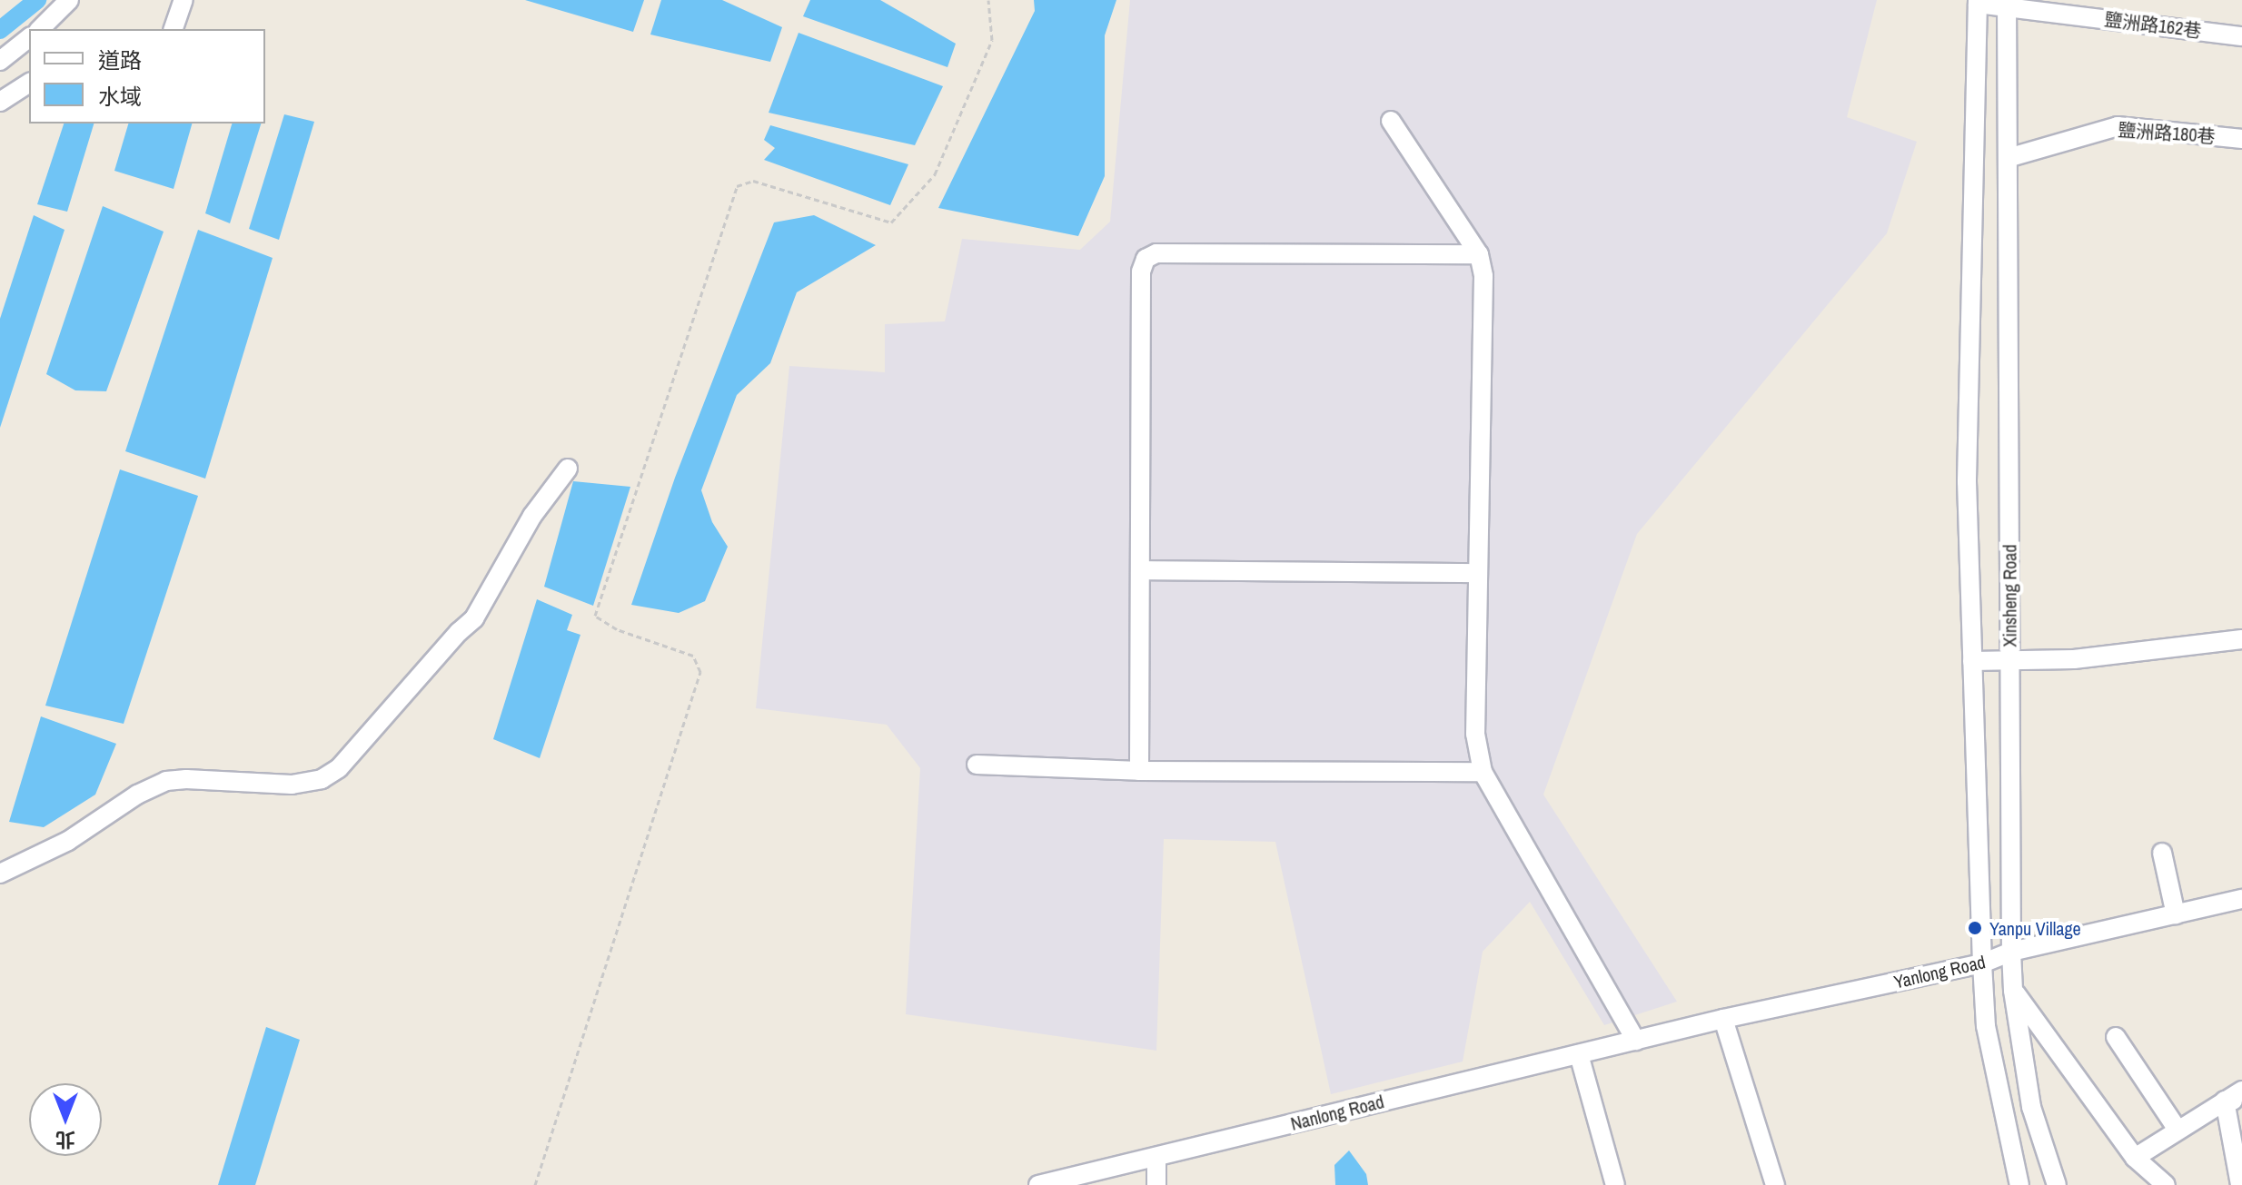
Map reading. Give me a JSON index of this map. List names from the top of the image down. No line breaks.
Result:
{"streets":{"street":["鹽洲路162巷","鹽洲路180巷","Xinsheng Road","Yanlong Road","Nanlong Road"]},"crossings":[["鹽洲路162巷","Xinsheng Road"],["鹽洲路180巷","Xinsheng Road"],["Xinsheng Road","Yanlong Road"],["Yanlong Road","Nanlong Road"]],"places":["Yanpu Village"],"legend":["道路","水域"],"north":"bottom"}
